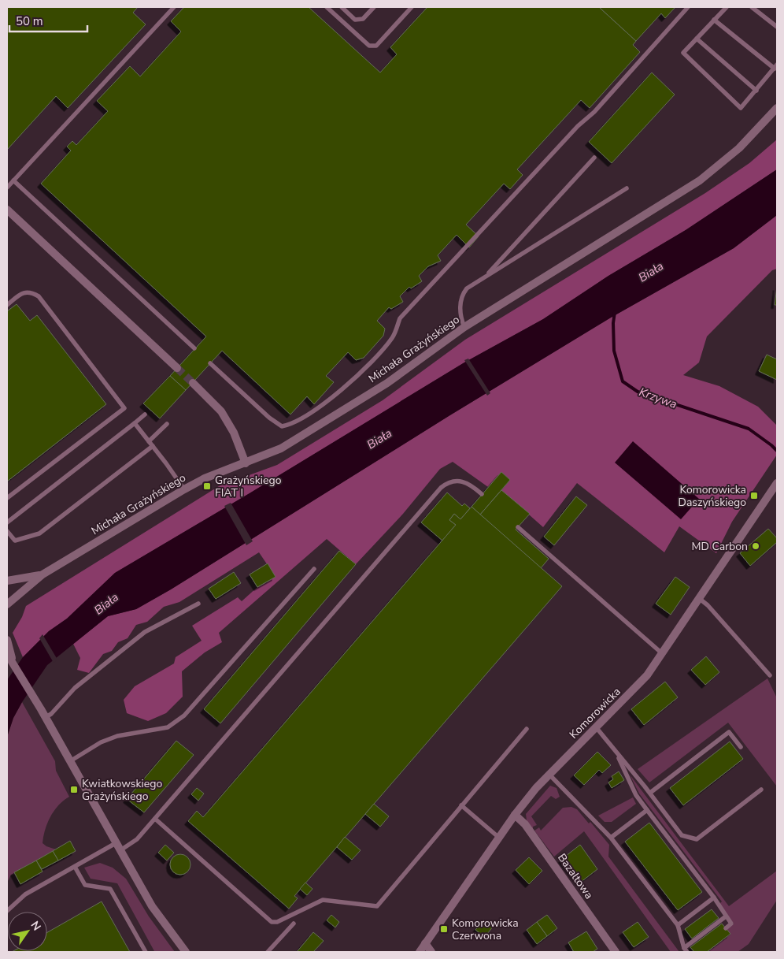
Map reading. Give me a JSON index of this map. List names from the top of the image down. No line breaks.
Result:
{"streets":{"street":["Michała Grażyńskiego","Komorowicka","Bazaltowa"]},"crossings":[["Komorowicka","Bazaltowa"]],"water":["Biała","Krzywa"],"places":{"transit":["Grażyńskiego FIAT I","Komorowicka Daszyńskiego","Kwiatkowskiego Grażyńskiego","Komorowicka Czerwona"],"other":["MD Carbon"]},"scale_bar":"50 m","north":"top right"}
